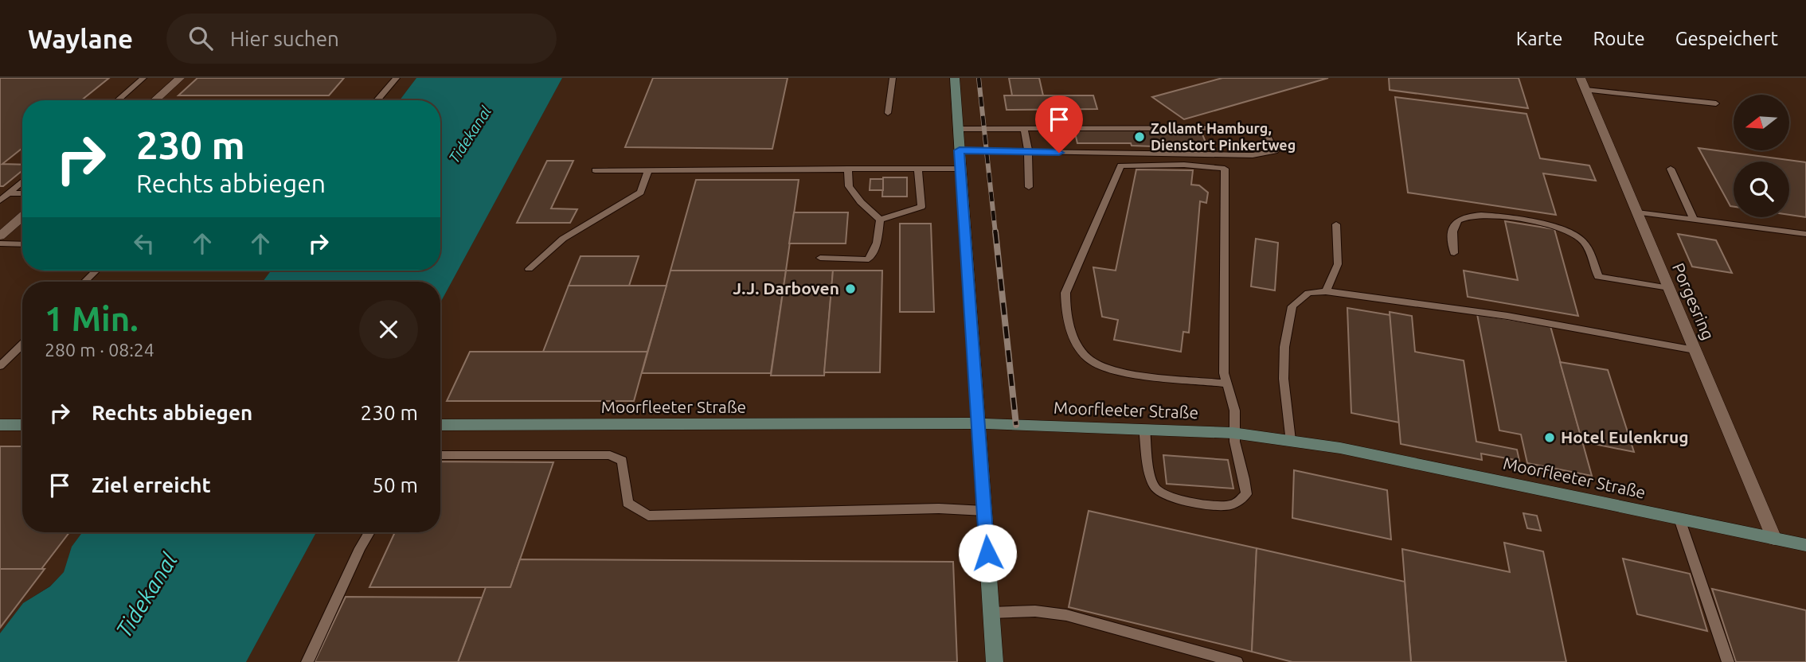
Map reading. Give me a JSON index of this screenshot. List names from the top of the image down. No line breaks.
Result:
{"streets":{"street":["Porgesring","Moorfleeter Straße"]},"crossings":[["Porgesring","Moorfleeter Straße"]],"water":["Tidekanal"],"places":["Zollamt Hamburg, Dienstort Pinkertweg","J.J. Darboven","Hotel Eulenkrug"],"north":"left","page":{"header":"Waylane","search":"Hier suchen","nav":["Karte","Route","Gespeichert"],"turn":["230 m","Rechts abbiegen"],"heading":["1 Min.","280 m · 08:24"],"list":[{"name":"Rechts abbiegen","value":"230 m"},{"name":"Ziel erreicht","value":"50 m"}]}}
